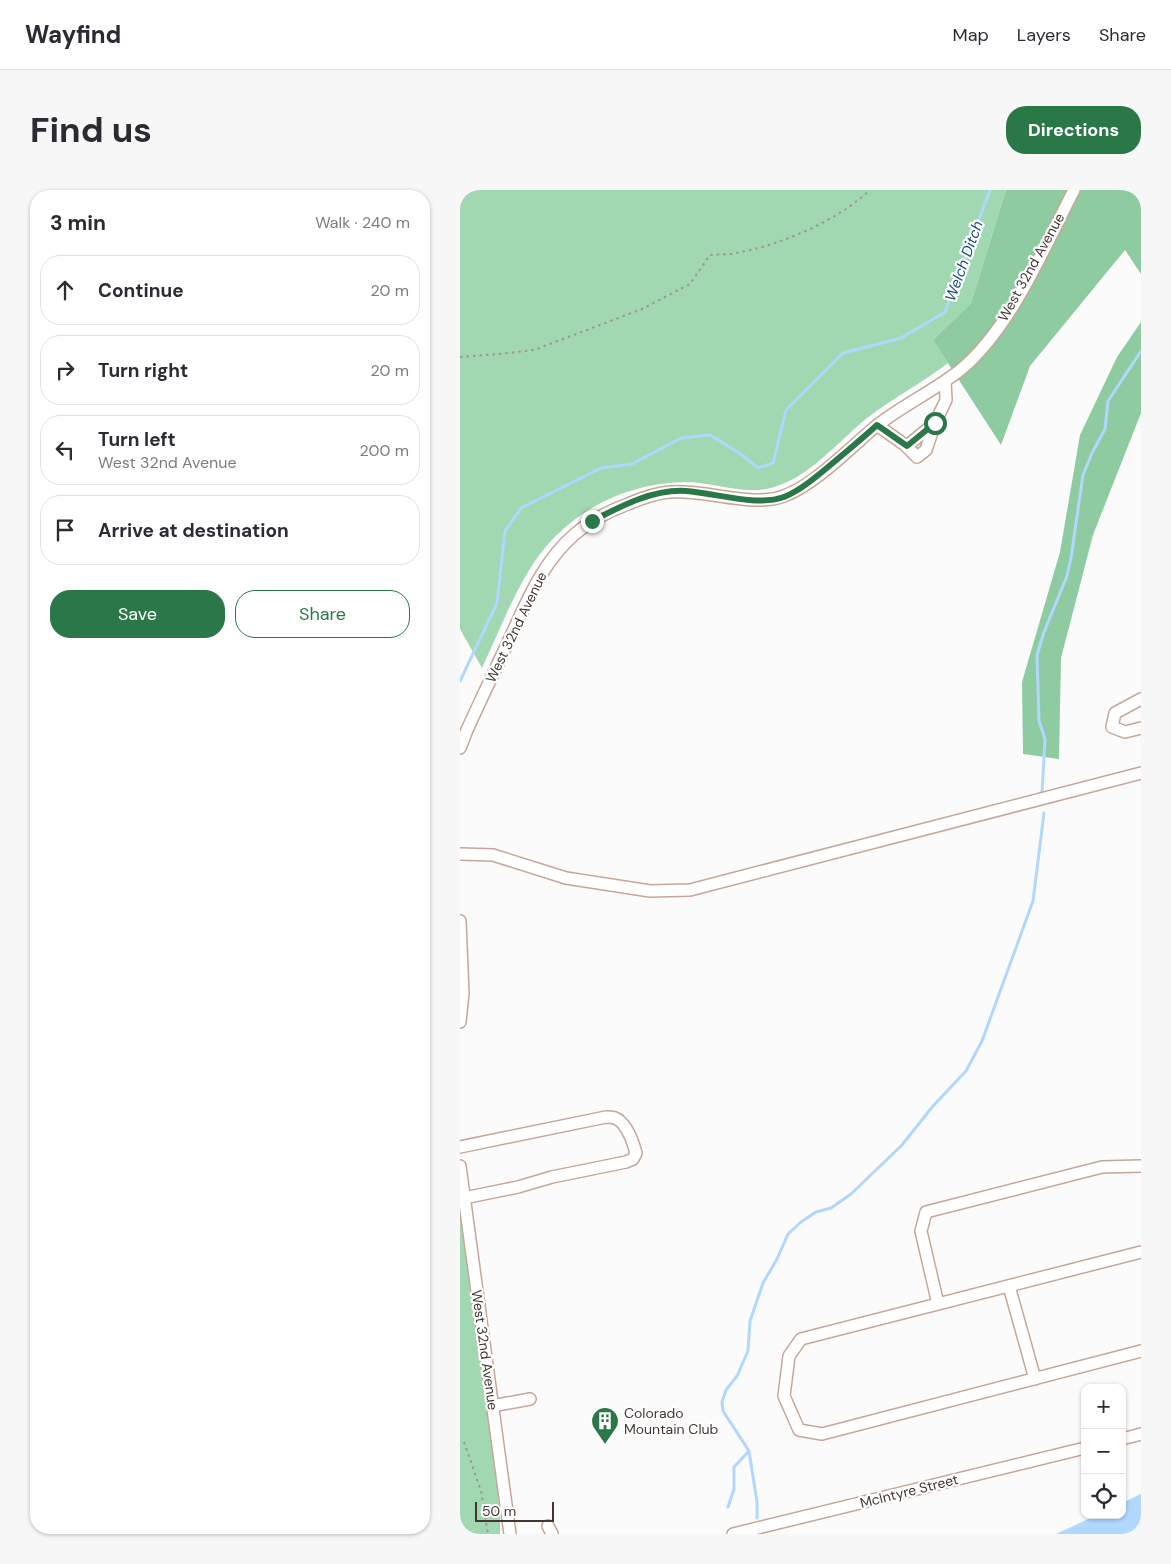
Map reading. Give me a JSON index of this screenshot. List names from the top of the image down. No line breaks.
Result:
{"streets":{"street":["West 32nd Avenue","McIntyre Street"]},"water":["Welch Ditch"],"places":{"building":["Colorado Mountain Club"]},"scale_bar":"50 m","page":{"header":"Wayfind","nav":["Map","Layers","Share"],"buttons":["Directions",["Save","Share"]],"title":"Find us","heading":["3 min","Walk · 240 m"],"list":[["Continue","20 m"],["Turn right","20 m"],["Turn left","West 32nd Avenue","200 m"],"Arrive at destination"],"map_buttons":["+","−"],"scale":"50 m"}}
